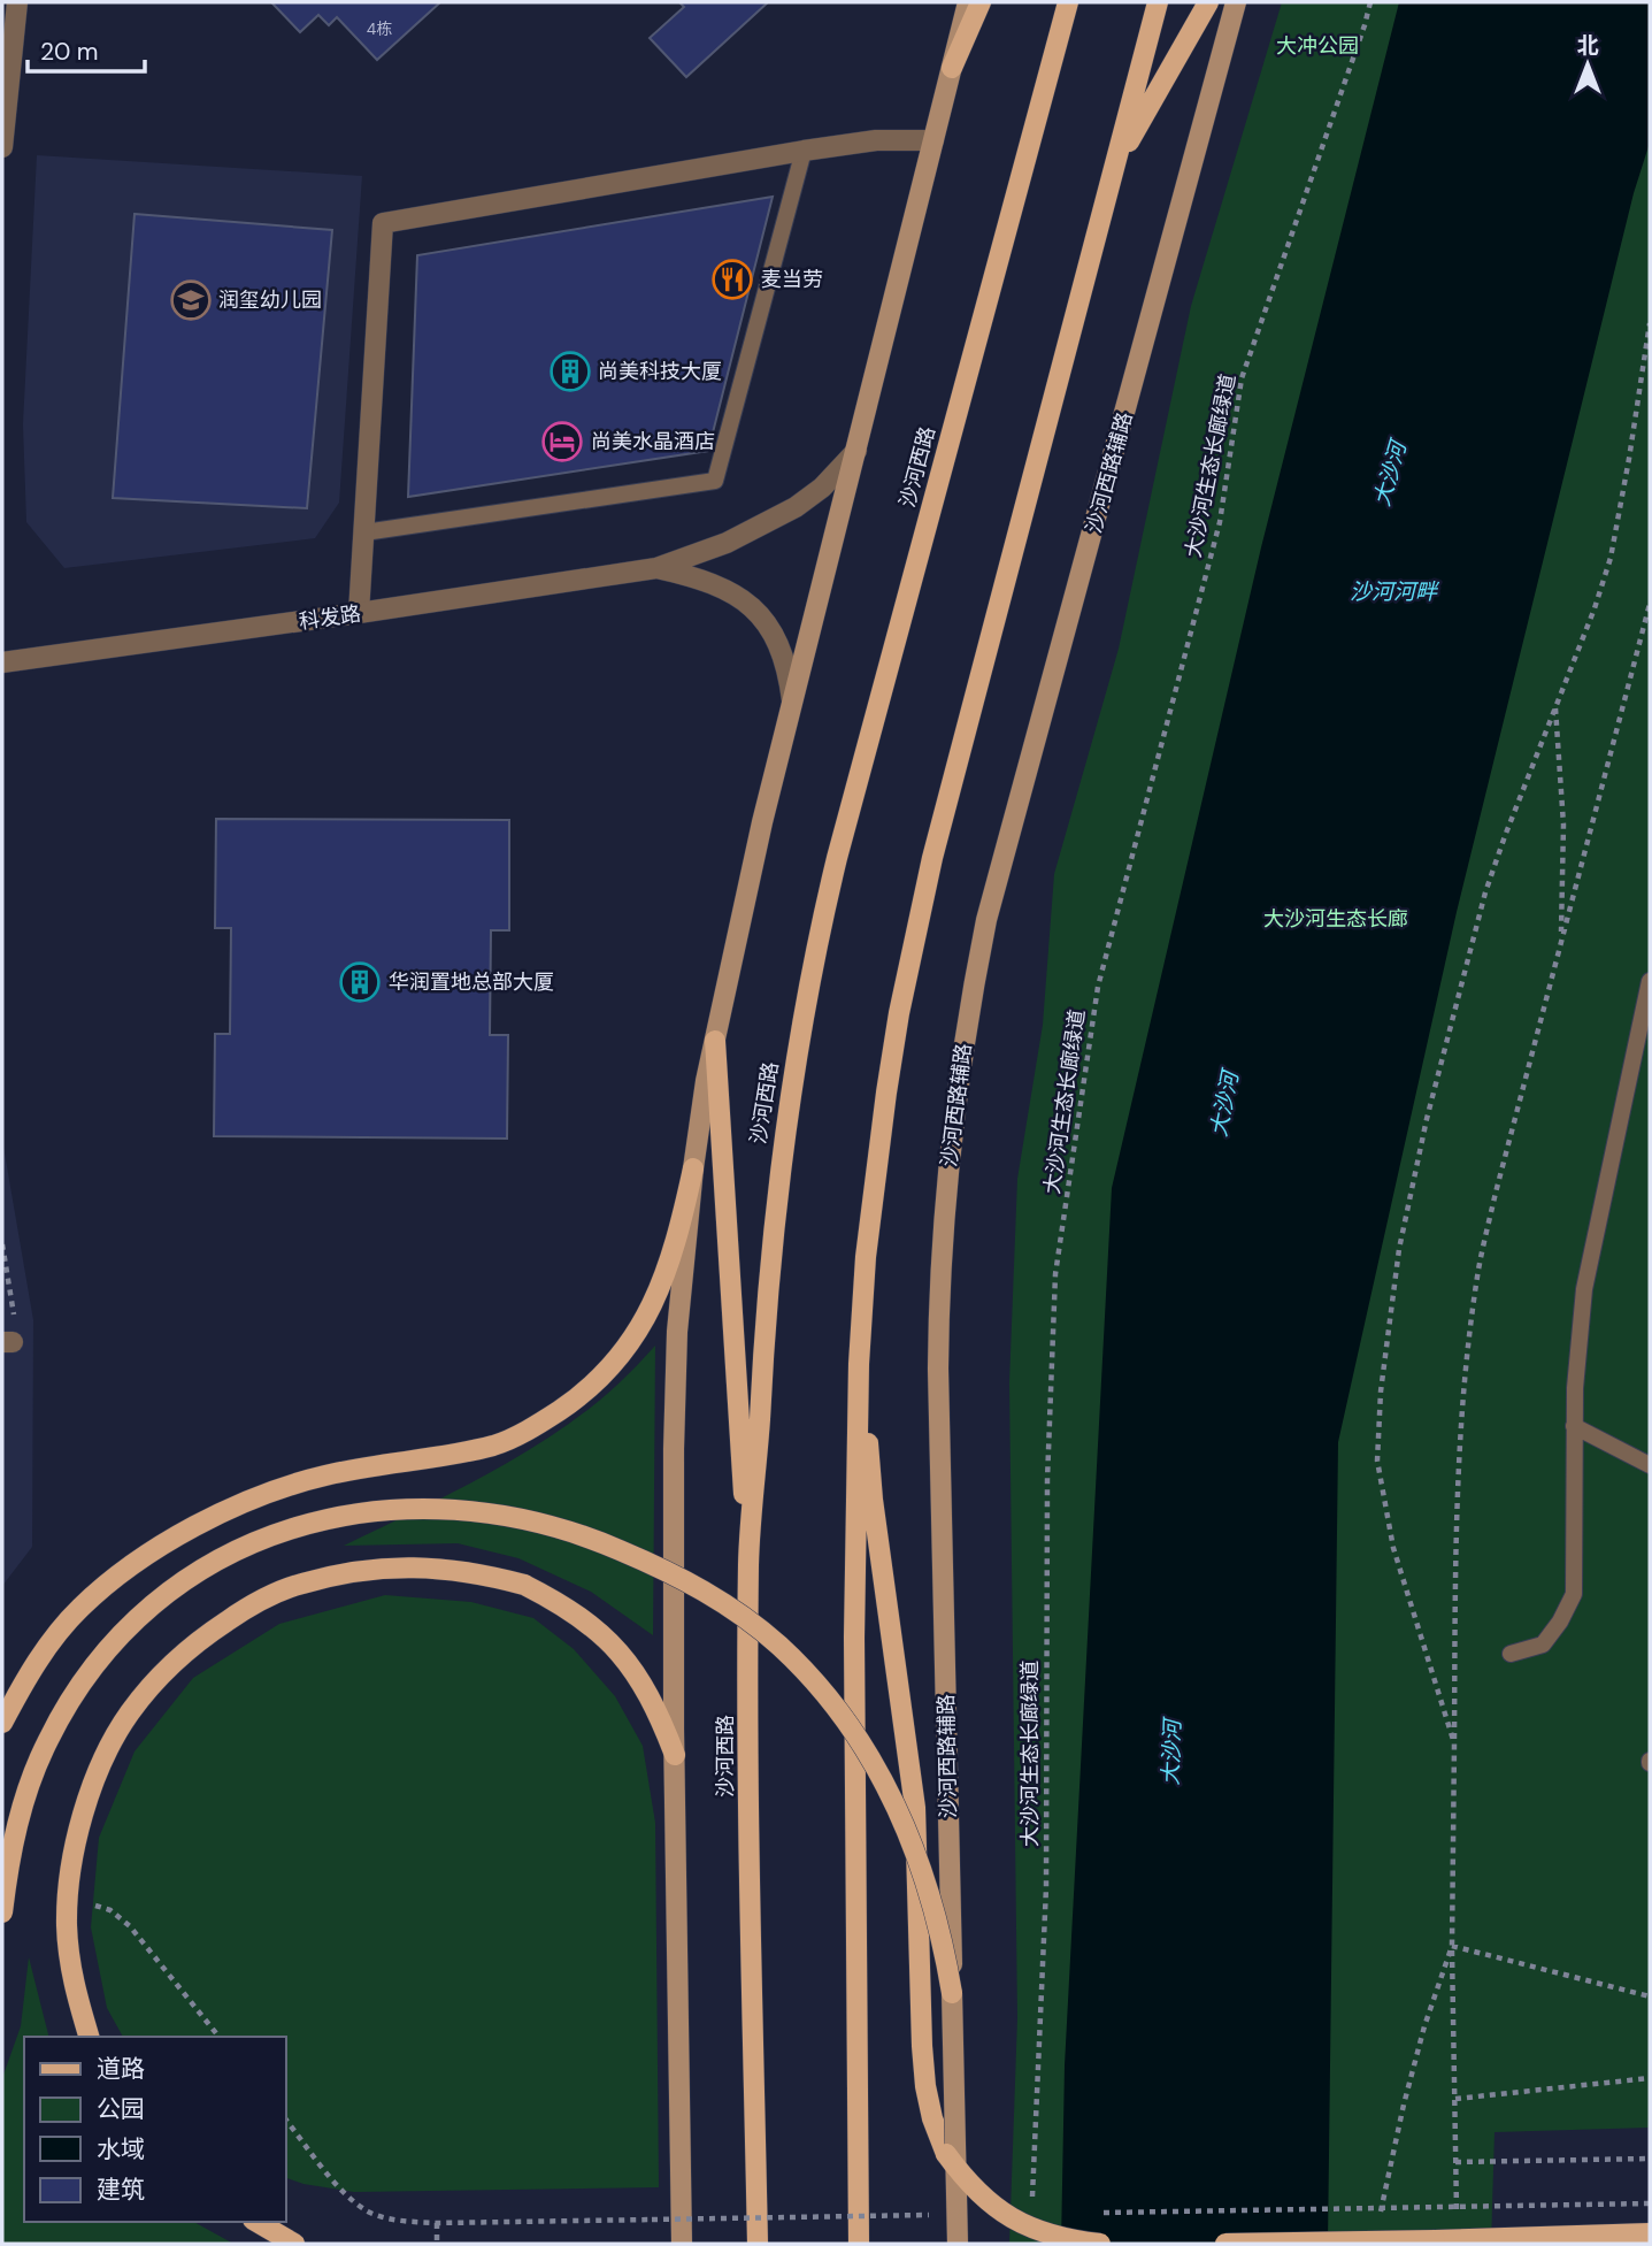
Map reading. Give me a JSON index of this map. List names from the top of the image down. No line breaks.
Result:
{"streets":{"main road":["沙河西路","沙河西路辅路"],"street":["科发路"],"path":["大沙河生态长廊绿道"]},"water":["大沙河","沙河河畔"],"parks":["大冲公园","大沙河生态长廊"],"places":{"restaurant":["麦当劳"],"school or university":["润玺幼儿园"],"building":["尚美科技大厦","华润置地总部大厦"],"hotel":["尚美水晶酒店"]},"house_numbers":["4栋"],"legend":["道路","公园","水域","建筑"],"scale_bar":"20 m","north":"top"}
